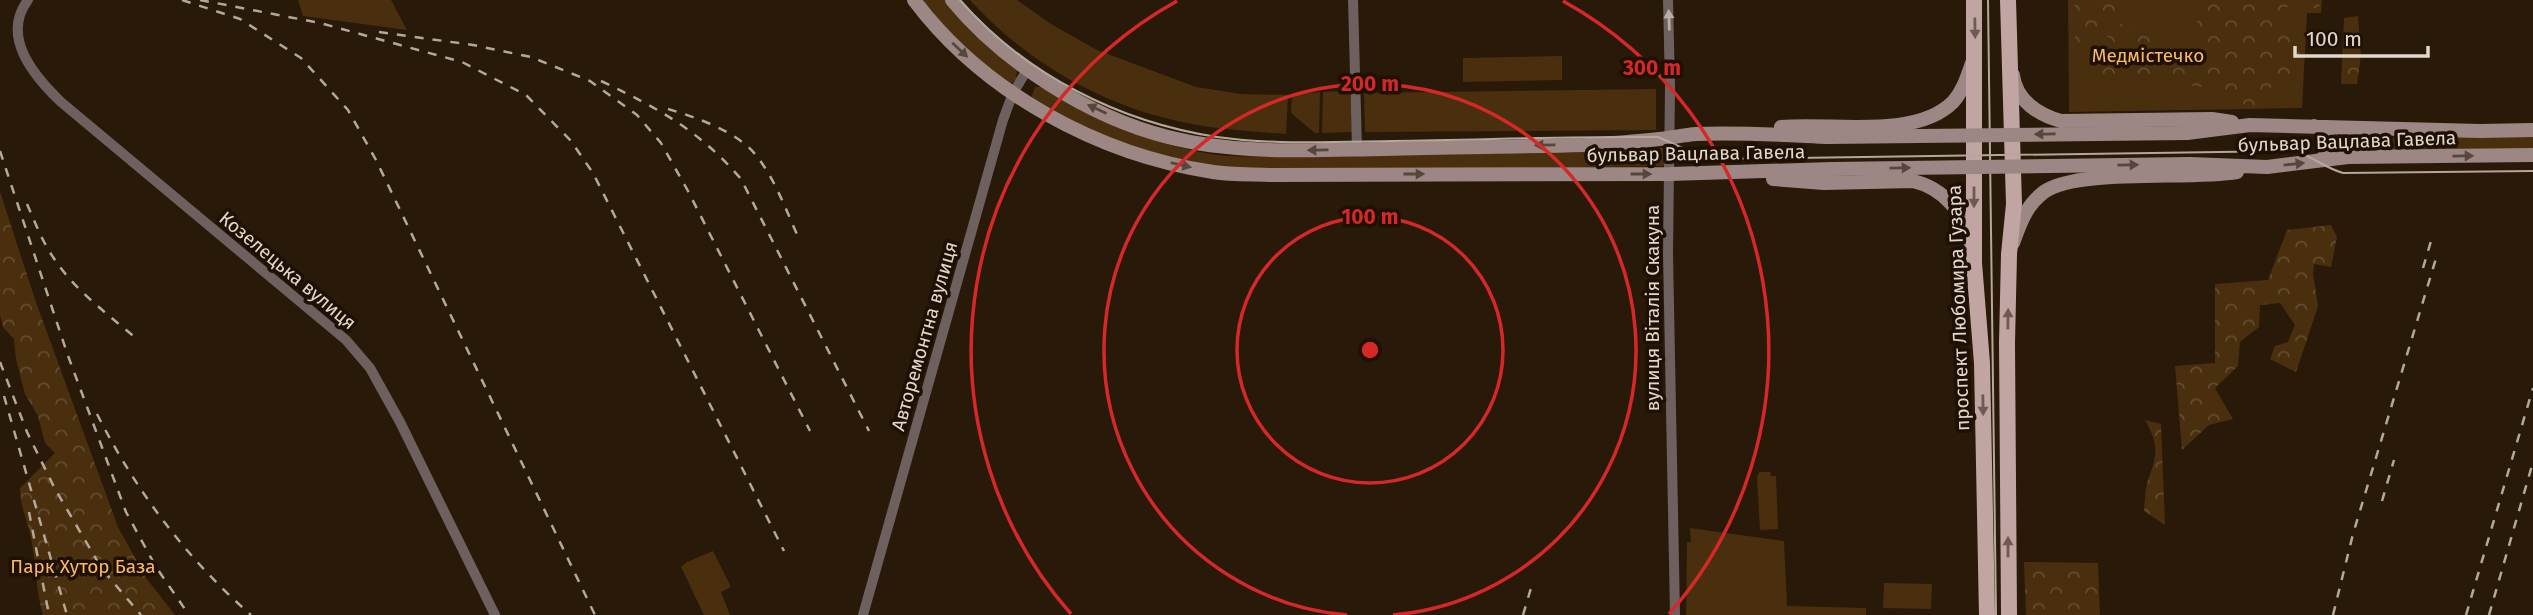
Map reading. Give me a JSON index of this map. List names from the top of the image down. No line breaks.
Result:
{"streets":{"main road":["бульвар Вацлава Гавела","проспект Любомира Гузара"],"street":["Козелецька вулиця","вулиця Віталія Скакуна","Авторемонтна вулиця"]},"crossings":[["бульвар Вацлава Гавела","вулиця Віталія Скакуна"],["бульвар Вацлава Гавела","Авторемонтна вулиця"]],"parks":["Медмістечко","Парк Хутор База"],"scale_bar":"100 m","rings":["300 m","200 m","100 m"]}
